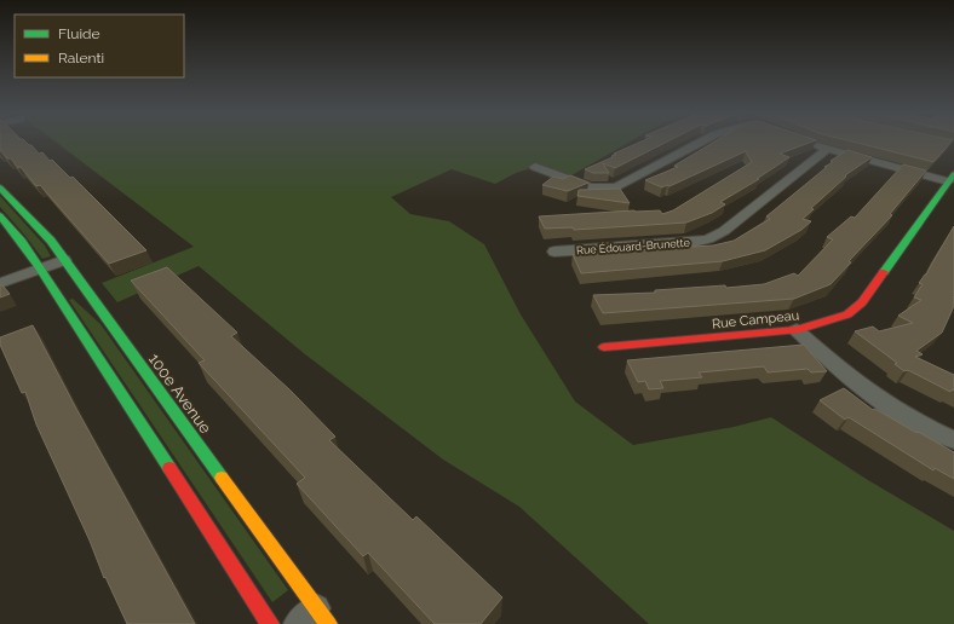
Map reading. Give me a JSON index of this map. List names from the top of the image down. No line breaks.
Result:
{"streets":{"street":["Rue Édouard-Brunette","Rue Campeau","100e Avenue"]},"legend":["Fluide","Ralenti"]}
